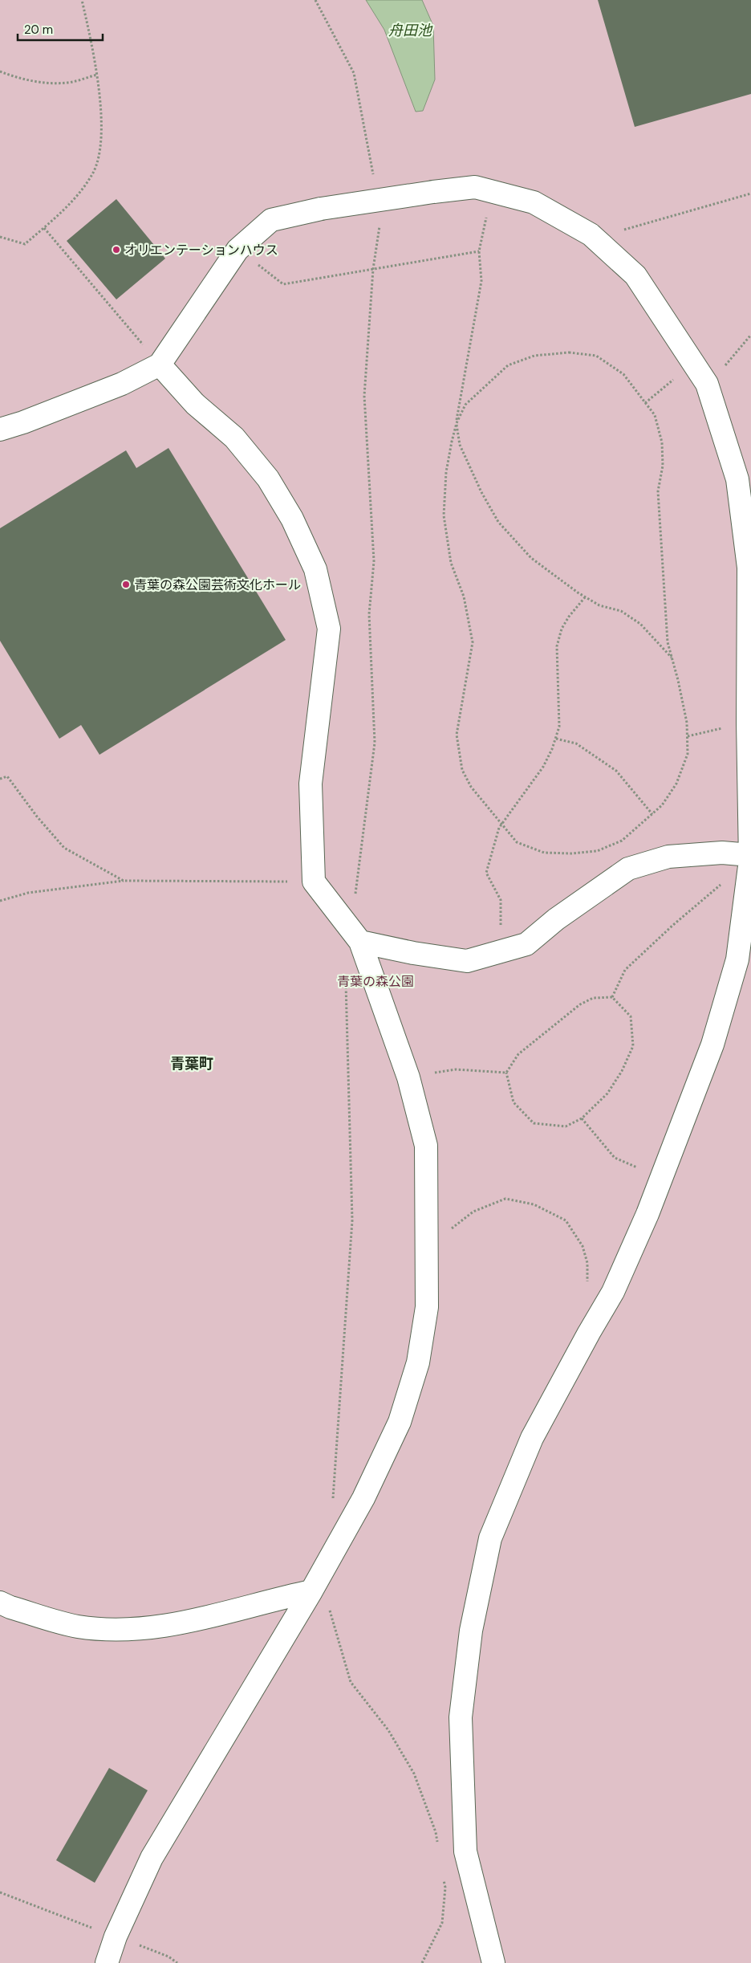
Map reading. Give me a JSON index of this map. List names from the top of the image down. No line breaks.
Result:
{"districts":["青葉町"],"water":["舟田池"],"parks":["青葉の森公園"],"places":["オリエンテーションハウス","青葉の森公園芸術文化ホール"],"scale_bar":"20 m"}
